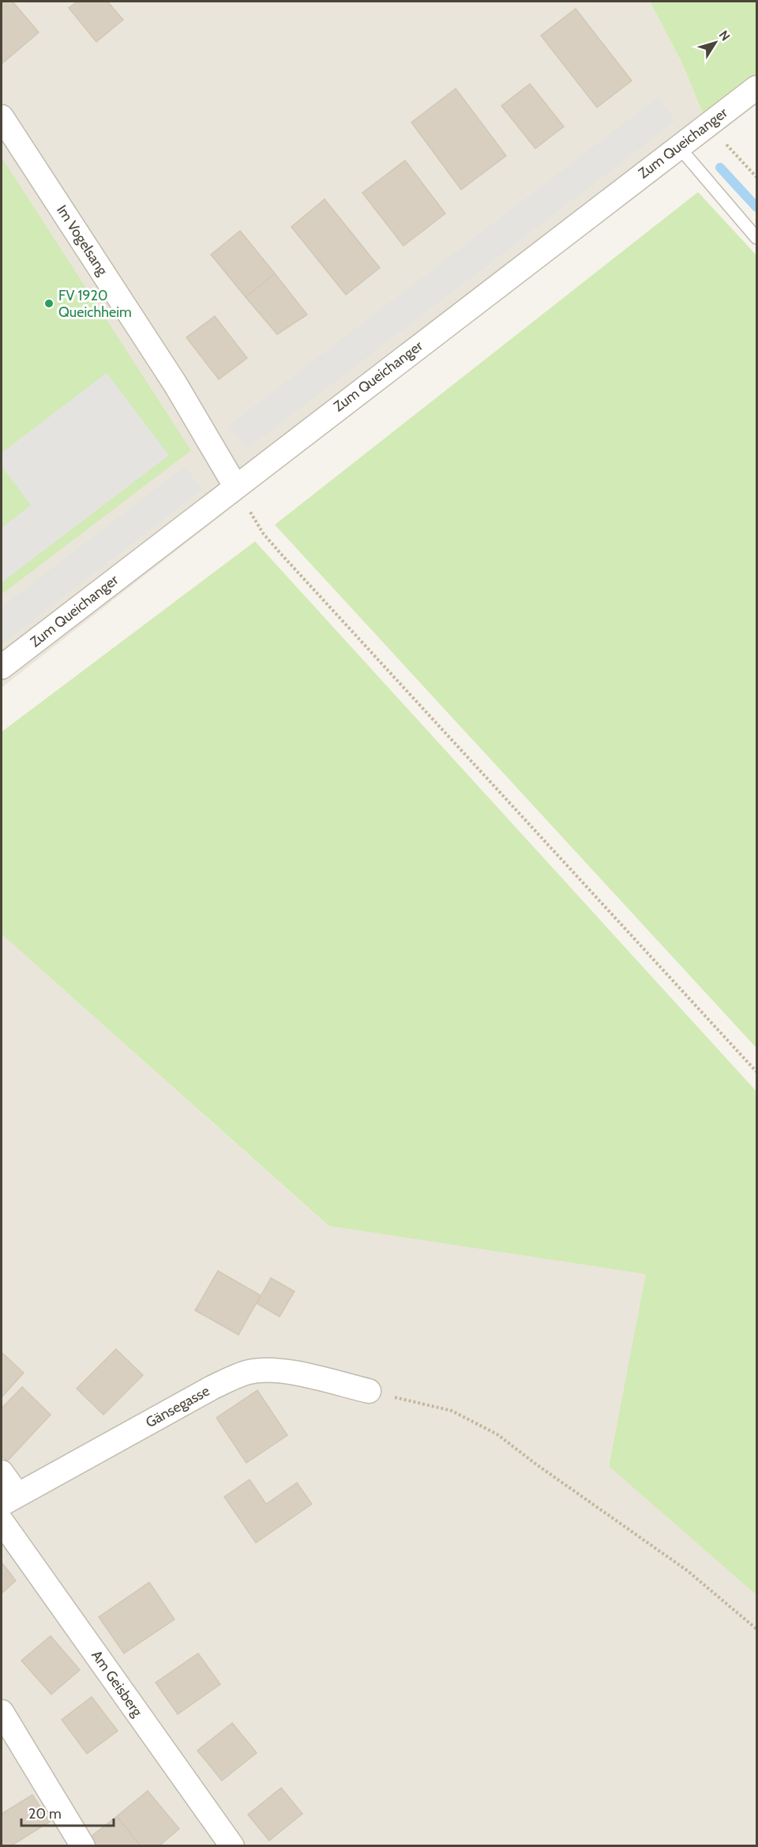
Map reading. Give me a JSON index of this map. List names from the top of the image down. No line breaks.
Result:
{"streets":{"street":["Zum Queichanger","Im Vogelsang","Gänsegasse","Am Geisberg"]},"crossings":[["Zum Queichanger","Im Vogelsang"]],"places":["FV 1920 Queichheim"],"scale_bar":"20 m","north":"top right"}
